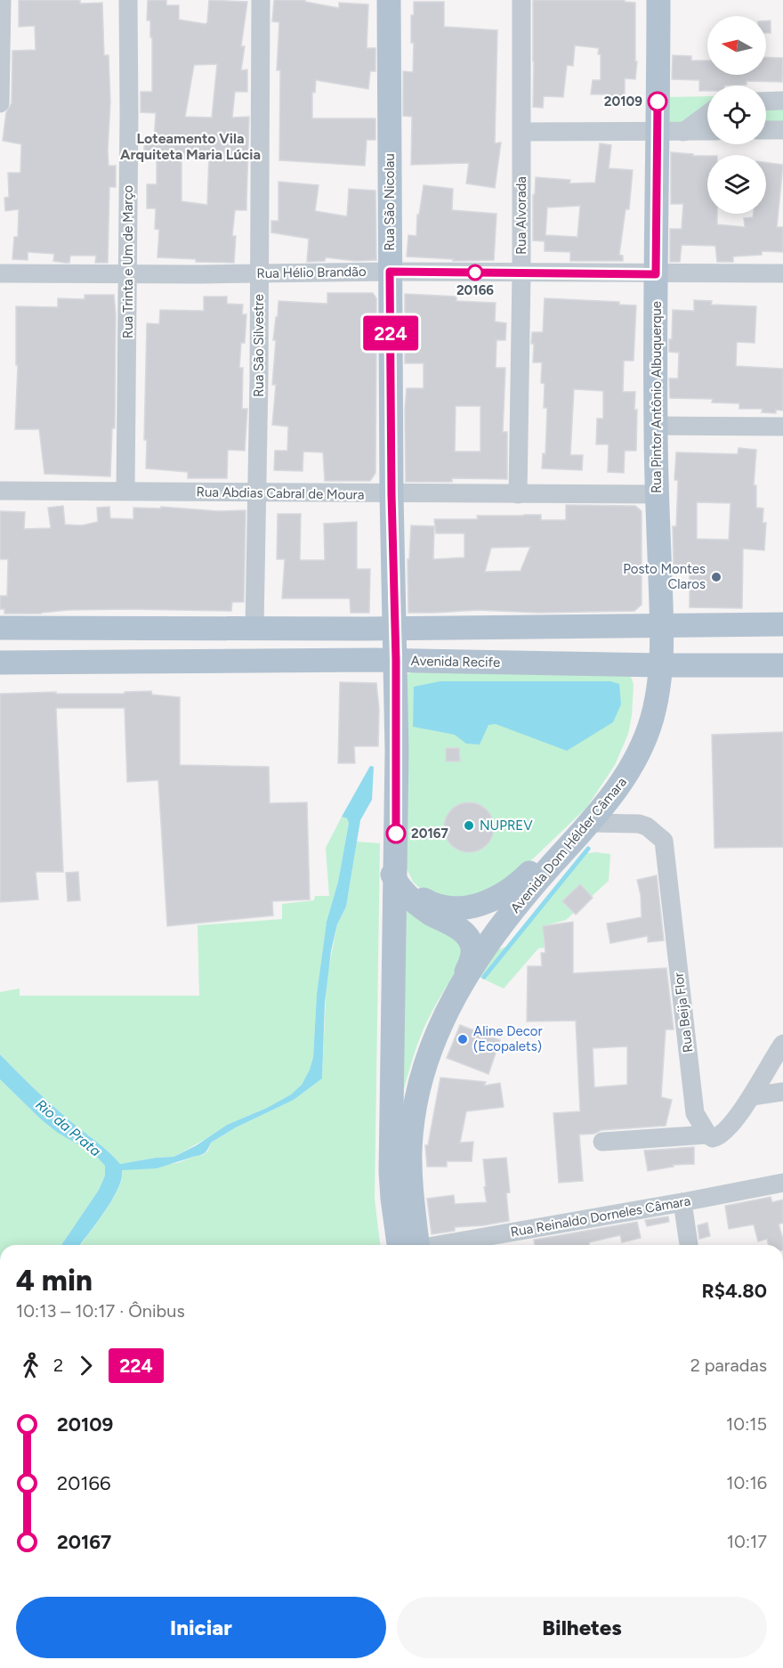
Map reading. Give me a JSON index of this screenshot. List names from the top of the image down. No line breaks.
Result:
{"streets":{"main road":["Rua São Nicolau","Rua Pintor Antônio Albuquerque","Avenida Recife","Avenida Dom Hélder Câmara"],"street":["Rua Alvorada","Rua Trinta e Um de Março","Rua Hélio Brandão","Rua São Silvestre","Rua Abdias Cabral de Moura","Rua Beija Flor","Rua Reinaldo Dorneles Câmara"]},"crossings":[["Rua São Nicolau","Rua Hélio Brandão"],["Rua São Nicolau","Rua Abdias Cabral de Moura"],["Rua Alvorada","Rua Hélio Brandão"],["Rua Alvorada","Rua Abdias Cabral de Moura"],["Rua Trinta e Um de Março","Rua Hélio Brandão"],["Rua Trinta e Um de Março","Rua Abdias Cabral de Moura"],["Rua Hélio Brandão","Rua São Silvestre"],["Rua Hélio Brandão","Rua Pintor Antônio Albuquerque"],["Rua São Silvestre","Rua Abdias Cabral de Moura"],["Rua Pintor Antônio Albuquerque","Rua Abdias Cabral de Moura"],["Rua Pintor Antônio Albuquerque","Avenida Recife"],["Rua Pintor Antônio Albuquerque","Avenida Dom Hélder Câmara"],["Avenida Recife","Avenida Dom Hélder Câmara"],["Avenida Dom Hélder Câmara","Rua Beija Flor"]],"districts":["Loteamento Vila Arquiteta Maria Lúcia"],"water":["Rio da Prata"],"places":["20109","20166","Posto Montes Claros","NUPREV","20167","Aline Decor (Ecopalets)"],"lines":["bus line 224"],"north":"left","page":{"on_map":"224","heading":["4 min","10:13 – 10:17 · Ônibus","R$4.80"],"legs":["2","224","2 paradas"],"list":[{"name":"20109","value":"10:15"},{"name":"20166","value":"10:16"},{"name":"20167","value":"10:17"}],"buttons":["Iniciar","Bilhetes"]}}
